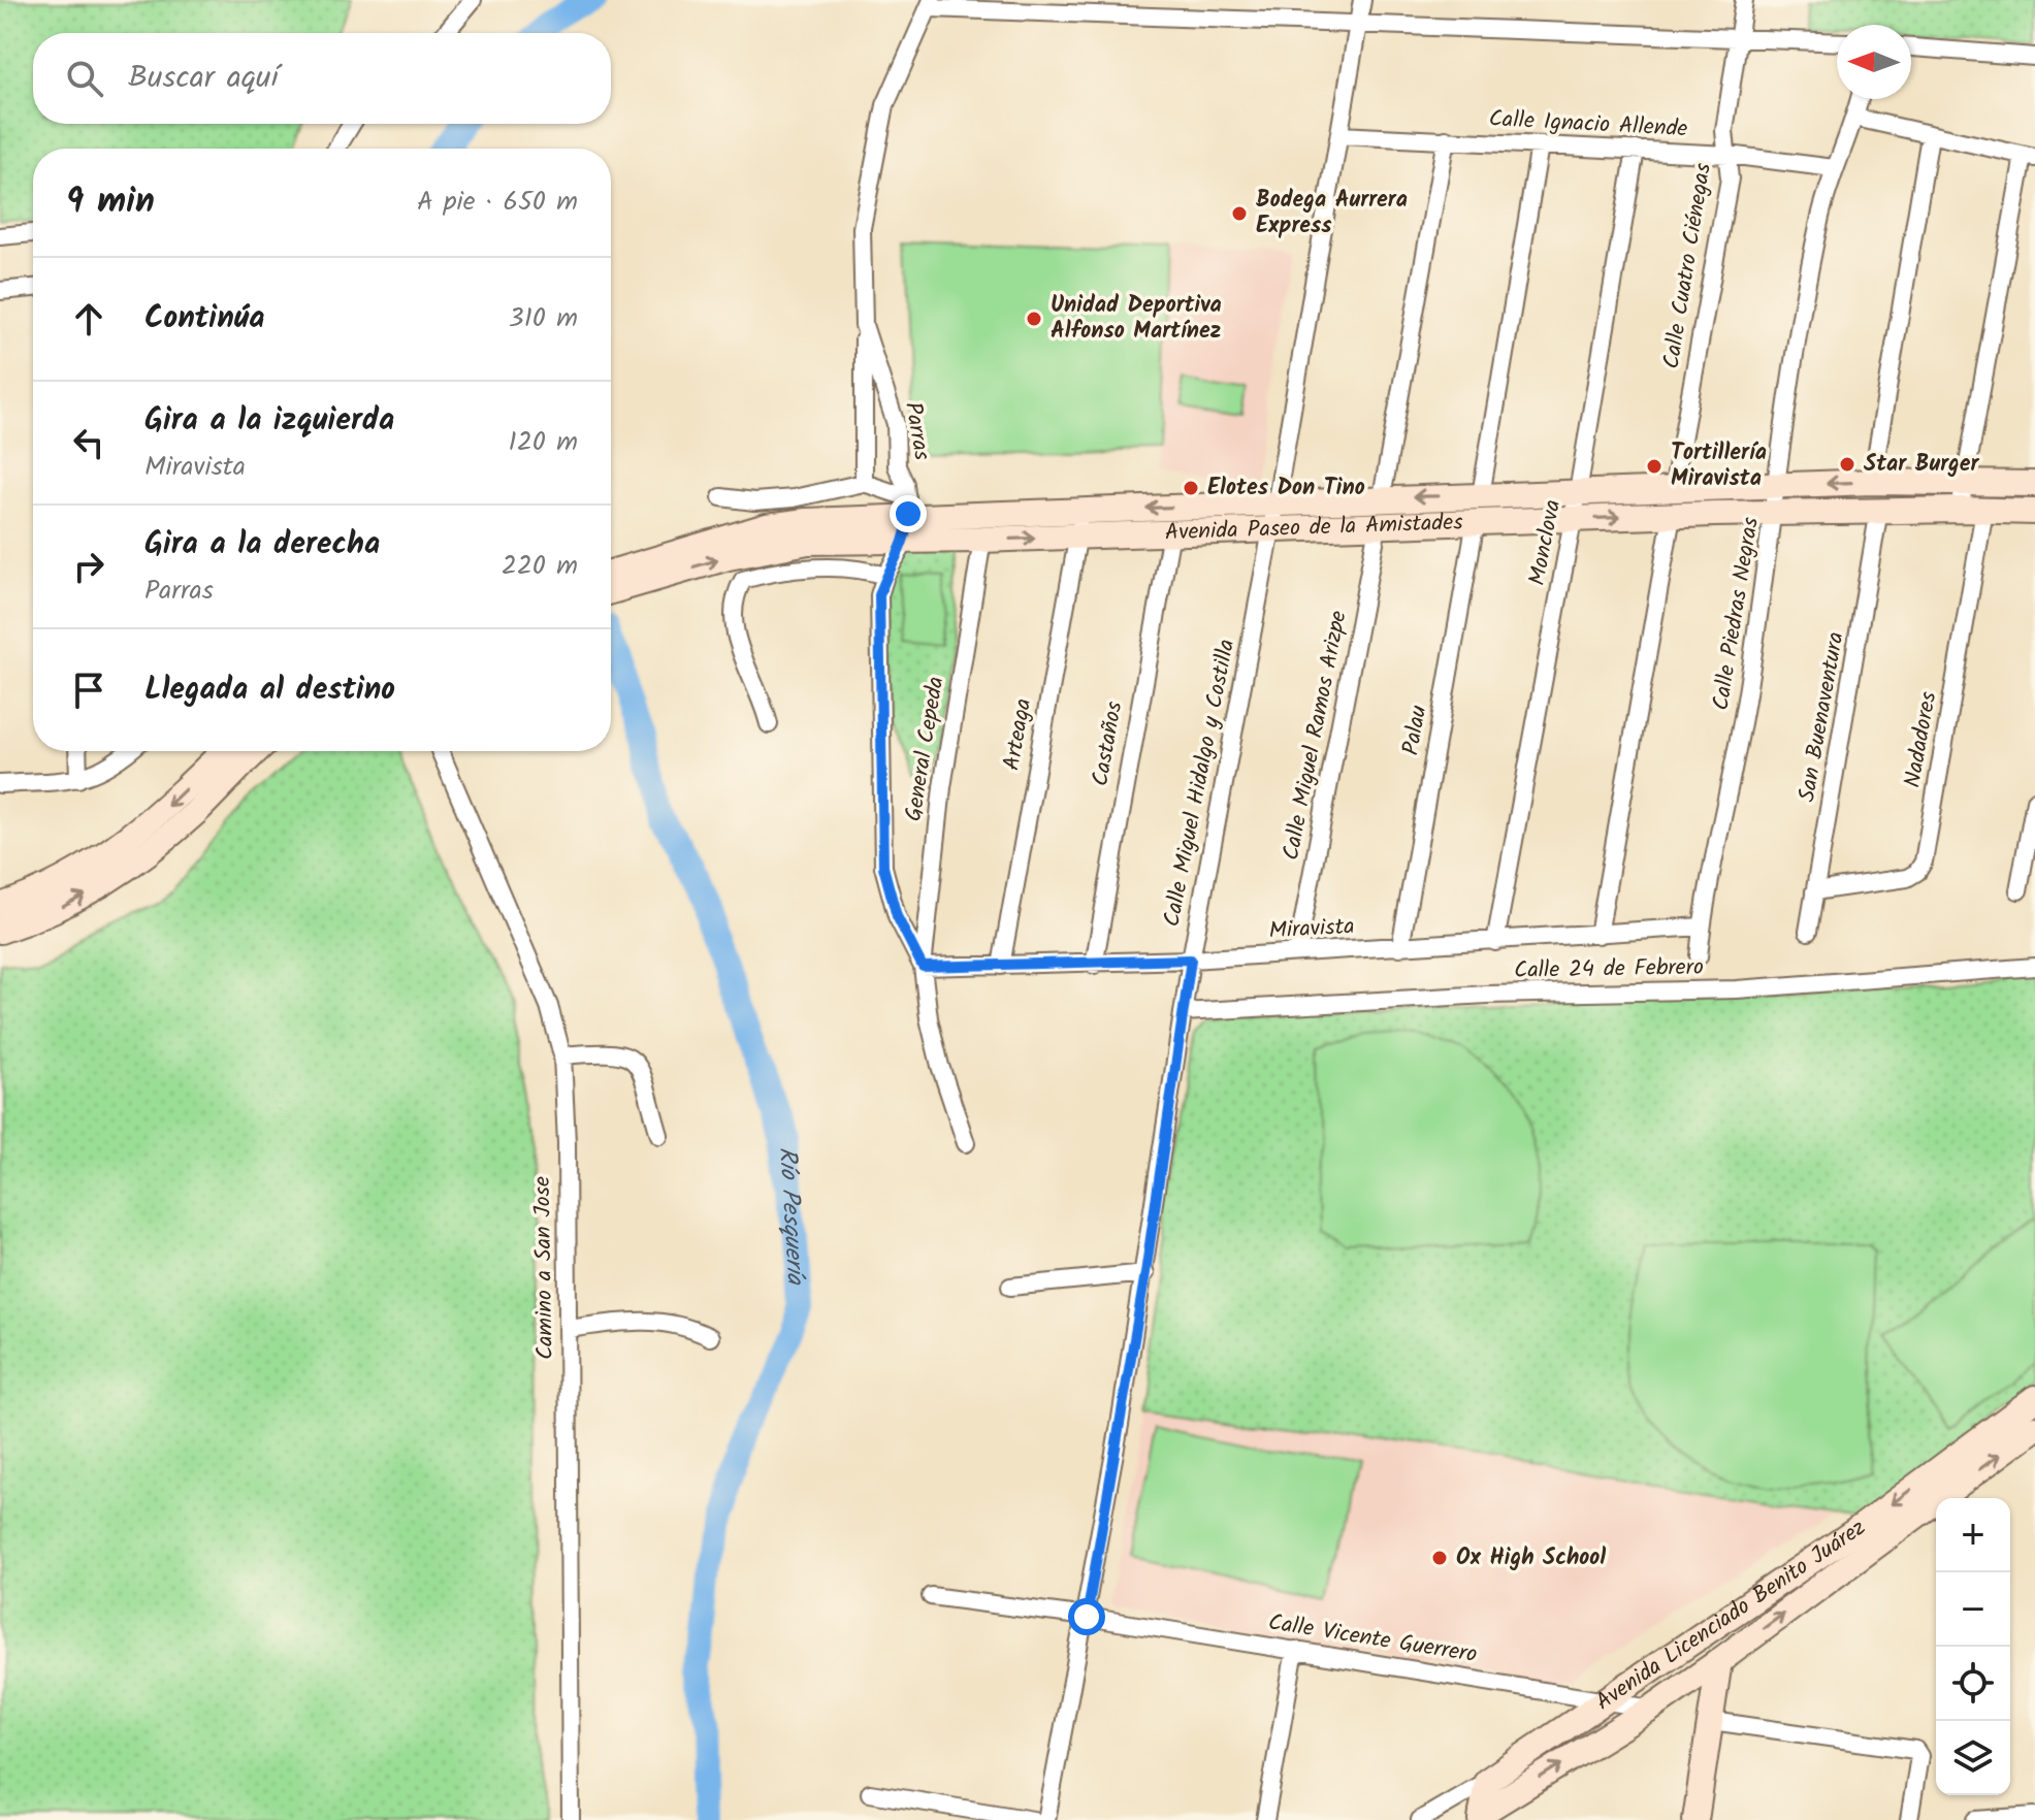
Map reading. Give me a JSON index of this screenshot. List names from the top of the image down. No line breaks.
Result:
{"streets":{"street":["Calle Ignacio Allende","Calle Cuatro Ciénegas","Parras","Avenida Paseo de la Amistades","Monclova","Calle Piedras Negras","San Buenaventura","Palau","Arteaga","Calle Miguel Ramos Arizpe","Nadadores","Castaños","General Cepeda","Calle Miguel Hidalgo y Costilla","Miravista","Calle 24 de Febrero","Camino a San Jose","Avenida Licenciado Benito Juárez","Calle Vicente Guerrero"]},"crossings":[["Calle Ignacio Allende","Calle Cuatro Ciénegas"],["Calle Ignacio Allende","Monclova"],["Calle Ignacio Allende","Calle Piedras Negras"],["Calle Ignacio Allende","Calle Miguel Hidalgo y Costilla"],["Calle Cuatro Ciénegas","Avenida Paseo de la Amistades"],["Parras","Avenida Paseo de la Amistades"],["Avenida Paseo de la Amistades","Monclova"],["Avenida Paseo de la Amistades","Calle Piedras Negras"],["Avenida Paseo de la Amistades","San Buenaventura"],["Avenida Paseo de la Amistades","Palau"],["Avenida Paseo de la Amistades","Arteaga"],["Avenida Paseo de la Amistades","Calle Miguel Ramos Arizpe"],["Avenida Paseo de la Amistades","Nadadores"],["Avenida Paseo de la Amistades","Castaños"],["Avenida Paseo de la Amistades","General Cepeda"],["Avenida Paseo de la Amistades","Calle Miguel Hidalgo y Costilla"],["Monclova","Miravista"],["Calle Piedras Negras","Miravista"],["San Buenaventura","Nadadores"],["Palau","Miravista"],["Arteaga","Miravista"],["Calle Miguel Ramos Arizpe","Miravista"],["Castaños","Miravista"],["General Cepeda","Miravista"],["Calle Miguel Hidalgo y Costilla","Miravista"],["Calle Miguel Hidalgo y Costilla","Calle 24 de Febrero"],["Calle Miguel Hidalgo y Costilla","Calle Vicente Guerrero"],["Avenida Licenciado Benito Juárez","Calle Vicente Guerrero"]],"water":["Río Pesquería"],"places":["Bodega Aurrera Express","Unidad Deportiva Alfonso Martínez","Star Burger","Tortillería Miravista","Elotes Don Tino","Ox High School"],"north":"left","page":{"search":"Buscar aquí","heading":["9 min","A pie · 650 m"],"list":[["Continúa","310 m"],["Gira a la izquierda","Miravista","120 m"],["Gira a la derecha","Parras","220 m"],"Llegada al destino"],"map_buttons":["+","−"]}}
